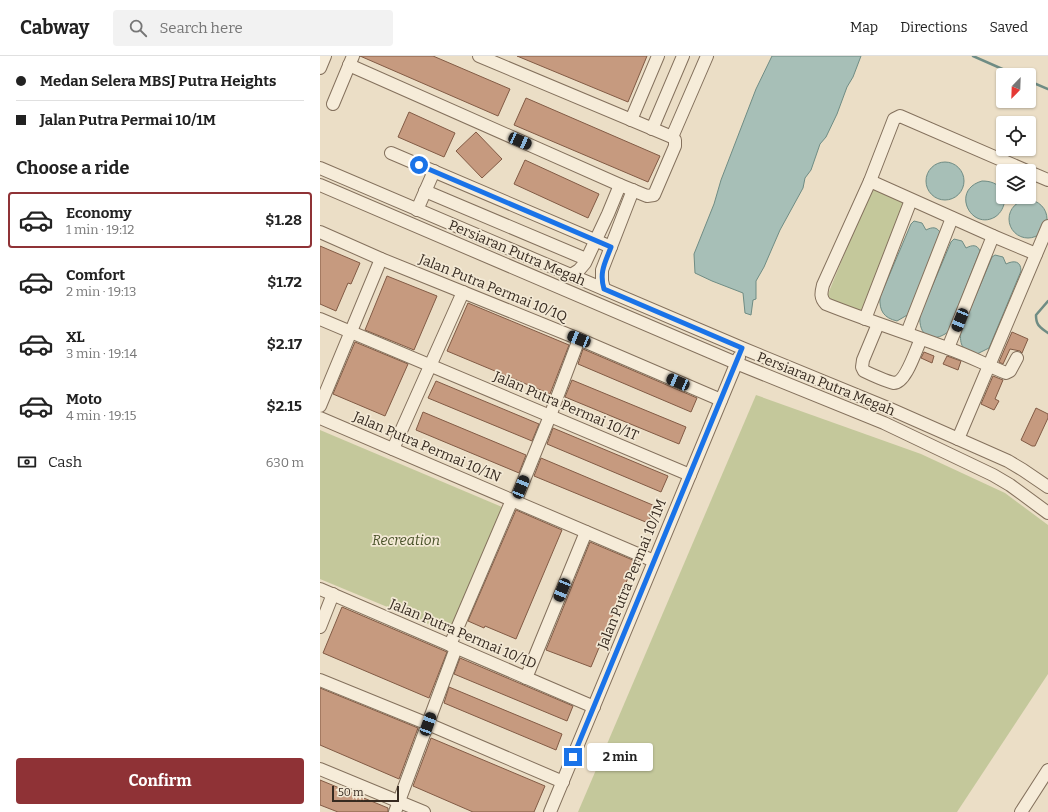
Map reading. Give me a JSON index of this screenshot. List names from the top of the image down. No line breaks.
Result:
{"streets":{"street":["Persiaran Putra Megah","Jalan Putra Permai 10/1Q","Jalan Putra Permai 10/1T","Jalan Putra Permai 10/1N","Jalan Putra Permai 10/1M","Jalan Putra Permai 10/1D"]},"crossings":[["Persiaran Putra Megah","Jalan Putra Permai 10/1M"],["Jalan Putra Permai 10/1Q","Jalan Putra Permai 10/1M"],["Jalan Putra Permai 10/1T","Jalan Putra Permai 10/1M"],["Jalan Putra Permai 10/1N","Jalan Putra Permai 10/1M"],["Jalan Putra Permai 10/1M","Jalan Putra Permai 10/1D"]],"parks":["Recreation"],"scale_bar":"50 m","north":"bottom left","page":{"header":"Cabway","search":"Search here","nav":["Map","Directions","Saved"],"banner":["Medan Selera MBSJ Putra Heights","Jalan Putra Permai 10/1M"],"heading":"Choose a ride","list":[{"name":"Economy","note":"1 min · 19:12","value":"$1.28"},{"name":"Comfort","note":"2 min · 19:13","value":"$1.72"},{"name":"XL","note":"3 min · 19:14","value":"$2.17"},{"name":"Moto","note":"4 min · 19:15","value":"$2.15"}],"pay":["Cash","630 m"],"bubble":"2 min","buttons":"Confirm","scale":"50 m"}}
